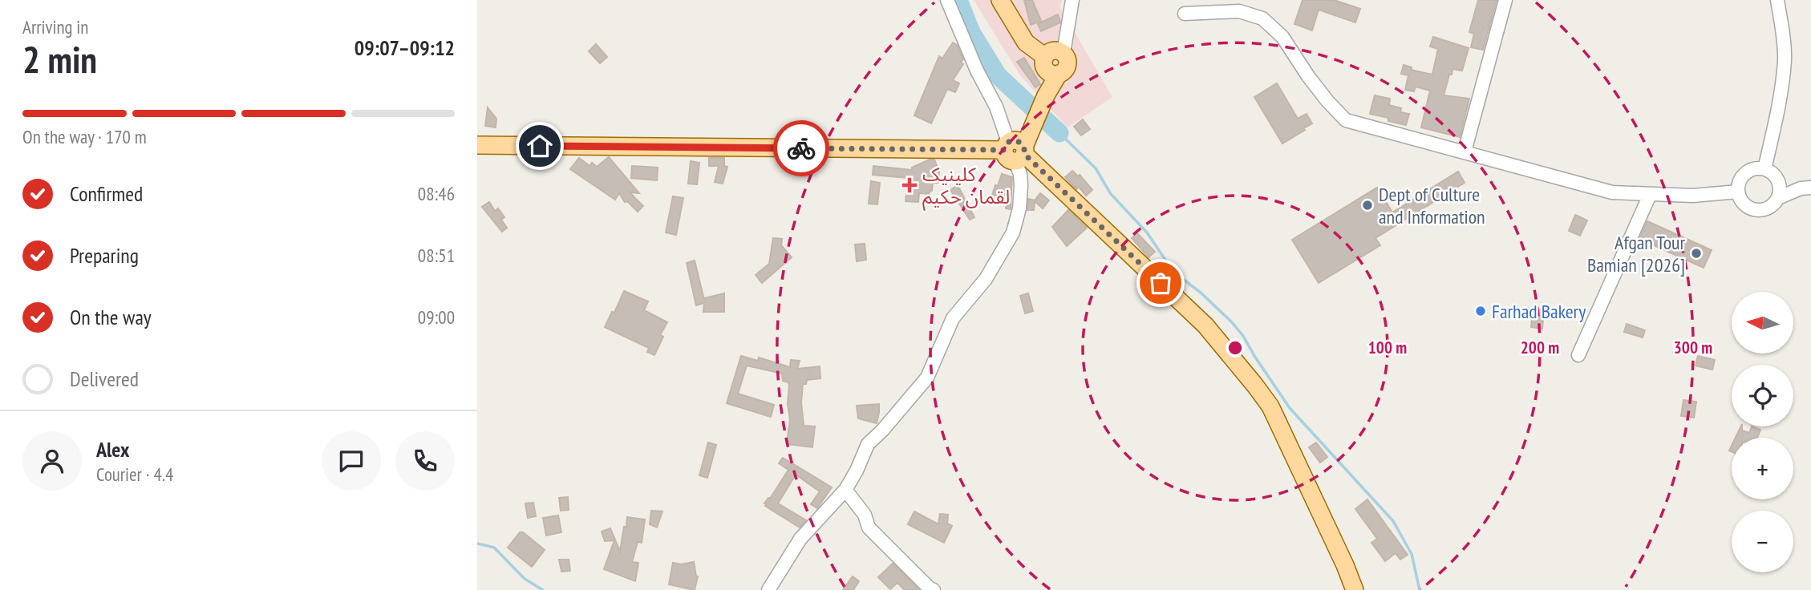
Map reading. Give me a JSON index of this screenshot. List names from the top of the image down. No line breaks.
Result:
{"places":{"health":["کلینیک لقمان حکیم"],"other":["Dept of Culture and Information","Afgan Tour Bamian [2026]","Farhad Bakery"]},"north":"left","page":{"heading":["2 min","Arriving in","09:07–09:12"],"panel":["Alex","Courier · 4.4"],"bar":"On the way · 170 m","list":[["Confirmed","08:46"],["Preparing","08:51"],["On the way","09:00"],"Delivered"],"map_buttons":["+","−"]},"rings":["100 m","200 m","300 m"]}
